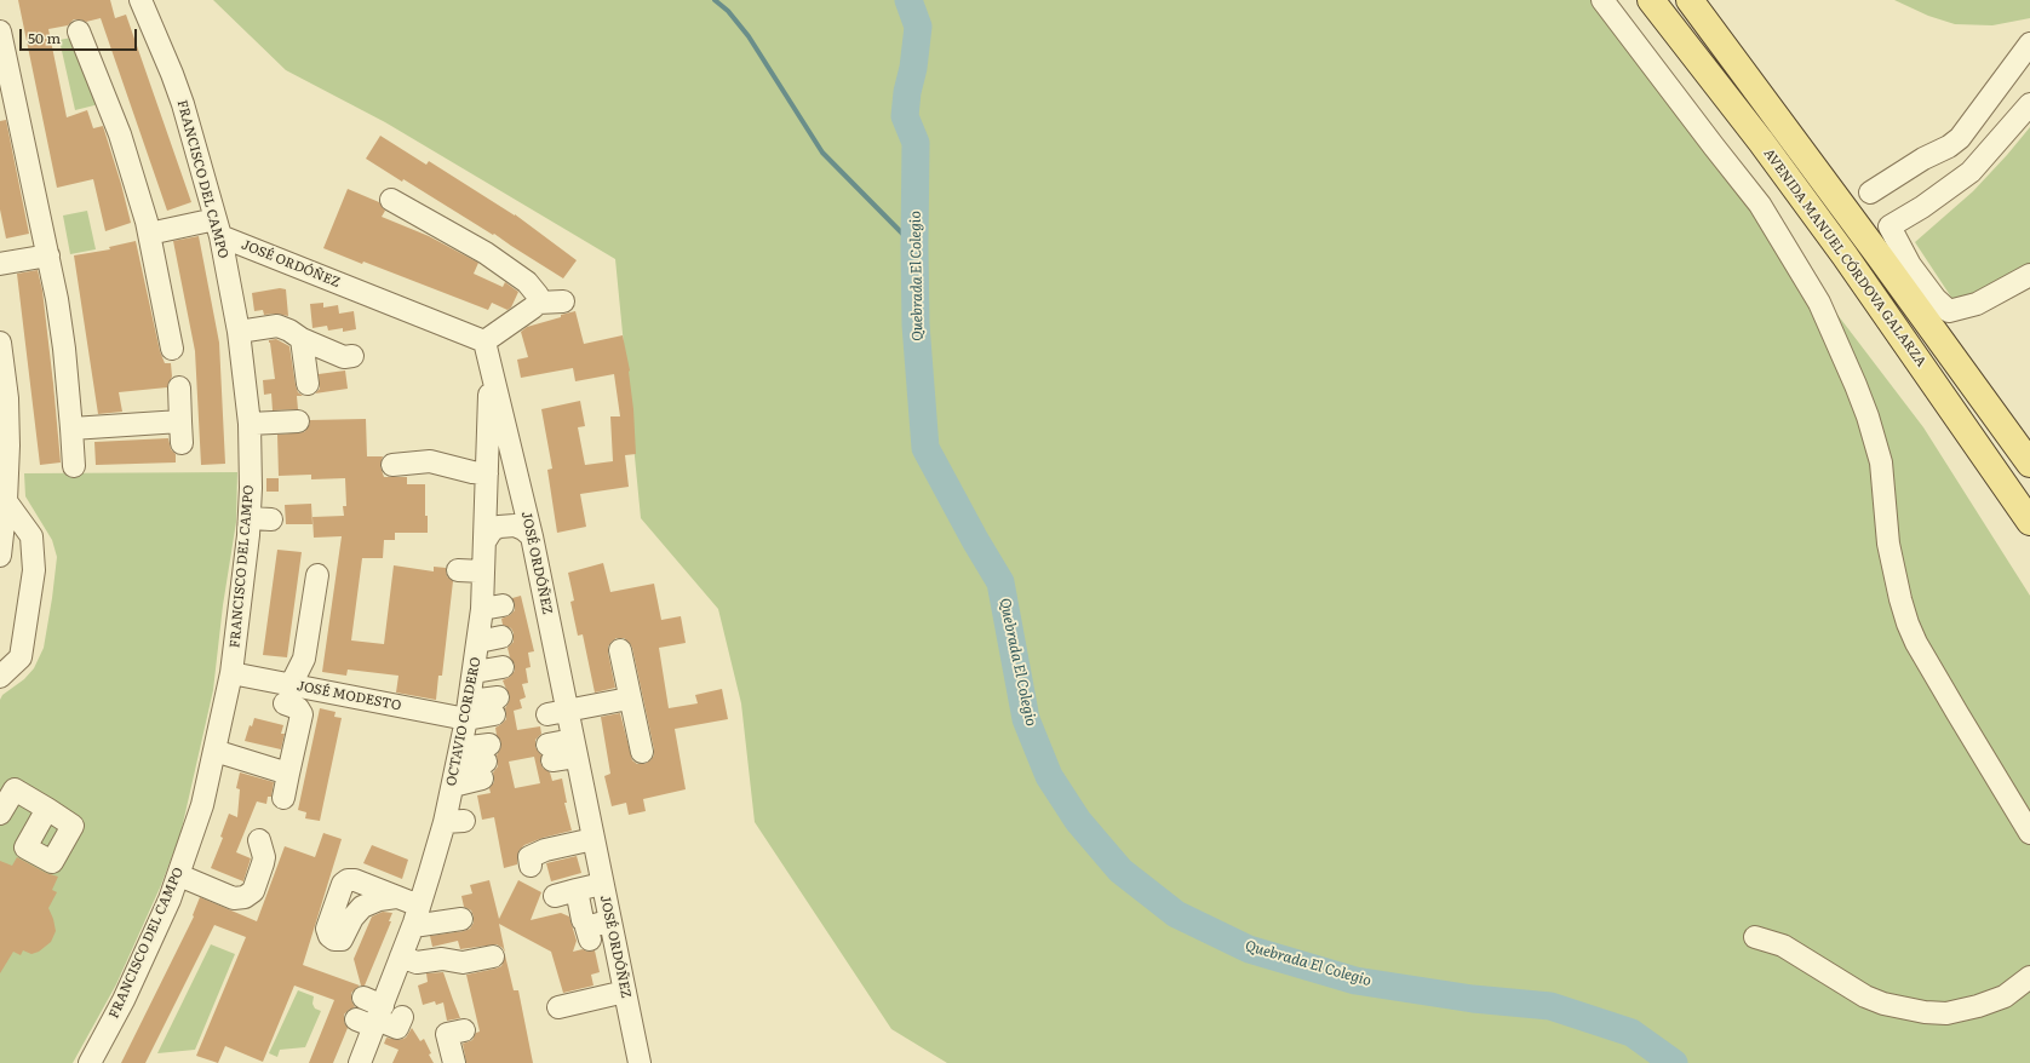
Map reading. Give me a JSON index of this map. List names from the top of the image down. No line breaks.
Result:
{"streets":{"main road":["AVENIDA MANUEL CÓRDOVA GALARZA"],"street":["FRANCISCO DEL CAMPO","JOSÉ ORDÓÑEZ","JOSÉ MODESTO","OCTAVIO CORDERO"]},"crossings":[["FRANCISCO DEL CAMPO","JOSÉ ORDÓÑEZ"],["FRANCISCO DEL CAMPO","JOSÉ MODESTO"],["JOSÉ ORDÓÑEZ","OCTAVIO CORDERO"],["JOSÉ MODESTO","OCTAVIO CORDERO"]],"water":["Quebrada El Colegio"],"scale_bar":"50 m"}
